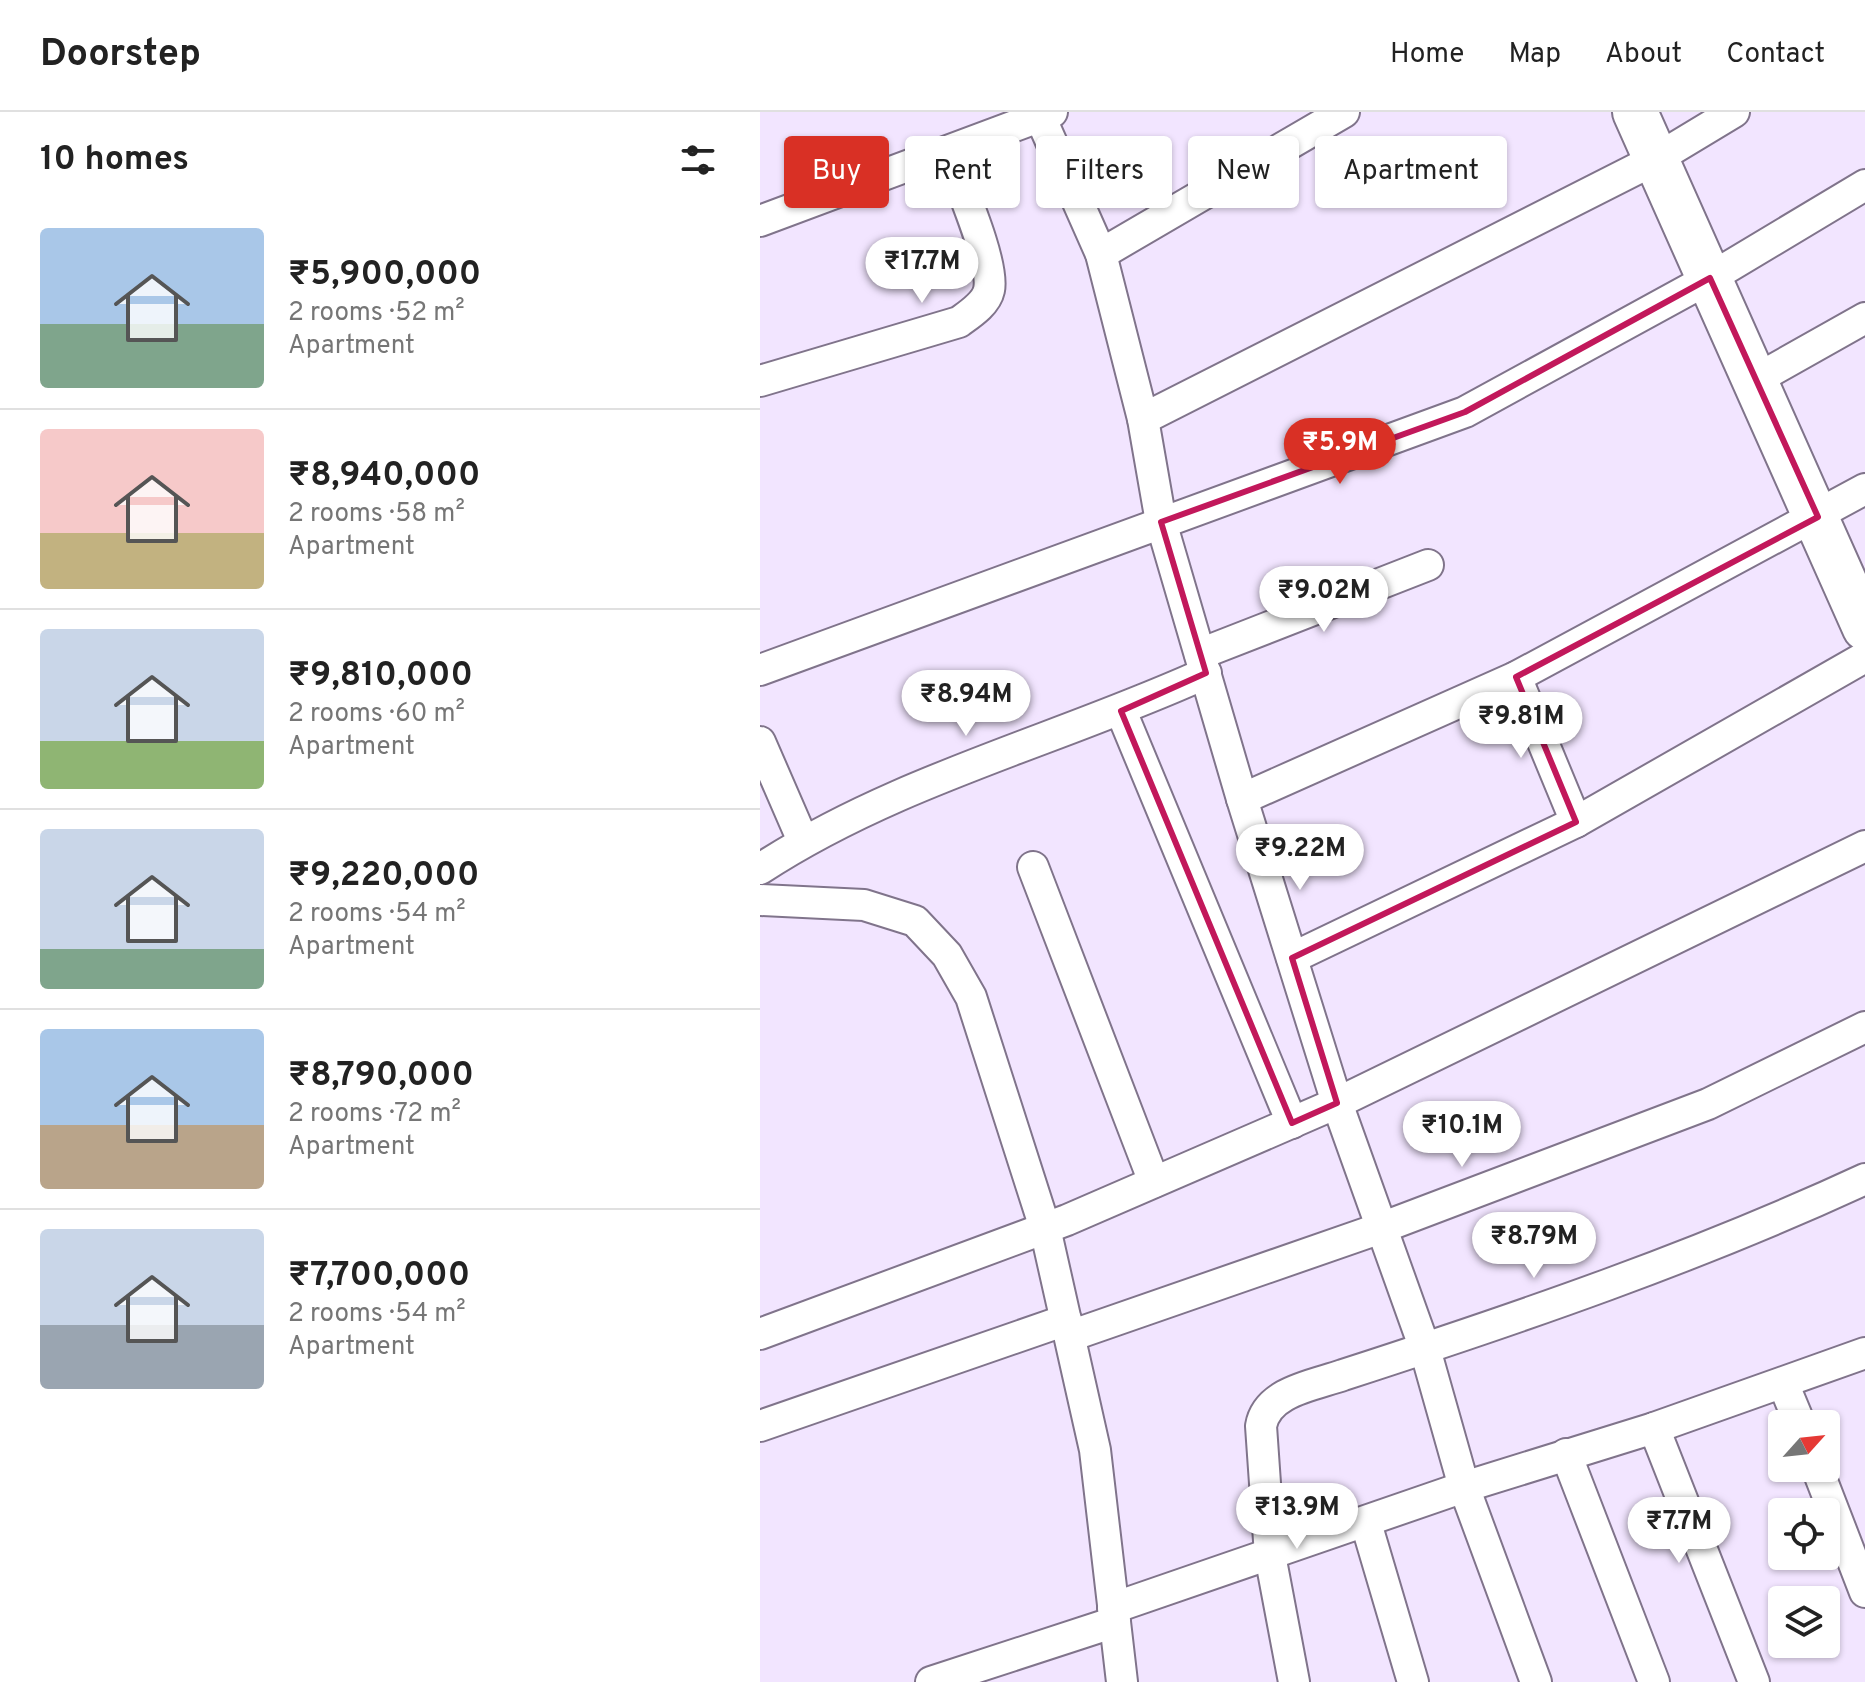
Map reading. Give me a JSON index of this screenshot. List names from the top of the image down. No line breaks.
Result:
{"north":"top right","page":{"header":"Doorstep","nav":["Home","Map","About","Contact"],"heading":"10 homes","chip":["Buy","Rent","Filters","New","Apartment"],"list":[{"name":"₹5,900,000","note":"2 rooms · 52 m² · Apartment"},{"name":"₹8,940,000","note":"2 rooms · 58 m² · Apartment"},{"name":"₹9,810,000","note":"2 rooms · 60 m² · Apartment"},{"name":"₹9,220,000","note":"2 rooms · 54 m² · Apartment"},{"name":"₹8,790,000","note":"2 rooms · 72 m² · Apartment"},{"name":"₹7,700,000","note":"2 rooms · 54 m² · Apartment"}],"price":["₹17.7M","₹5.9M","₹9.02M","₹8.94M","₹9.81M","₹9.22M","₹10.1M","₹8.79M","₹13.9M","₹7.7M"]}}
